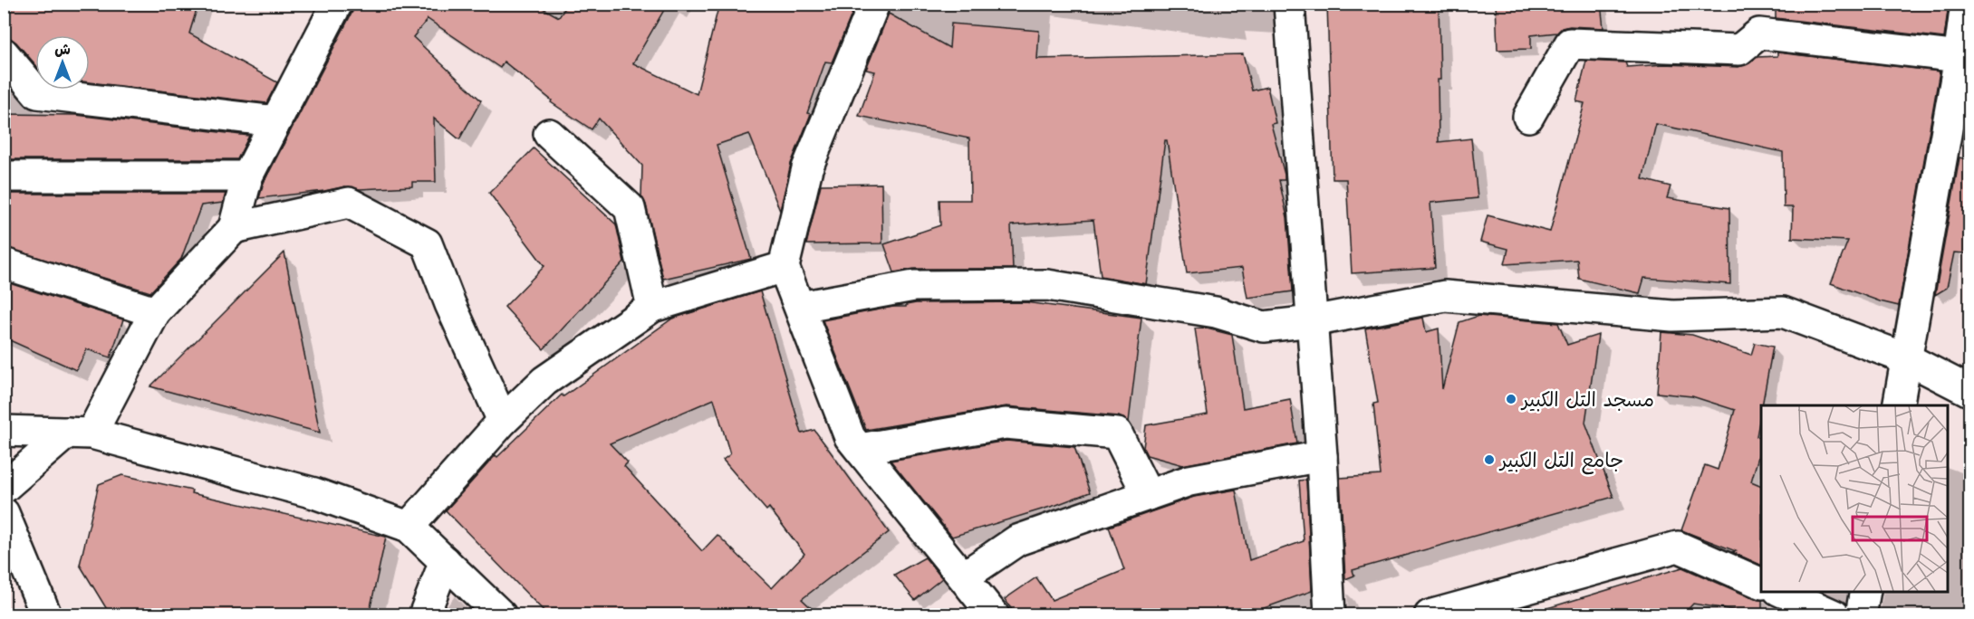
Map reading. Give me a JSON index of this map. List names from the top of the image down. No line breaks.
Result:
{"places":["مسجد التل الكبير","جامع التل الكبير"],"north":"top"}
